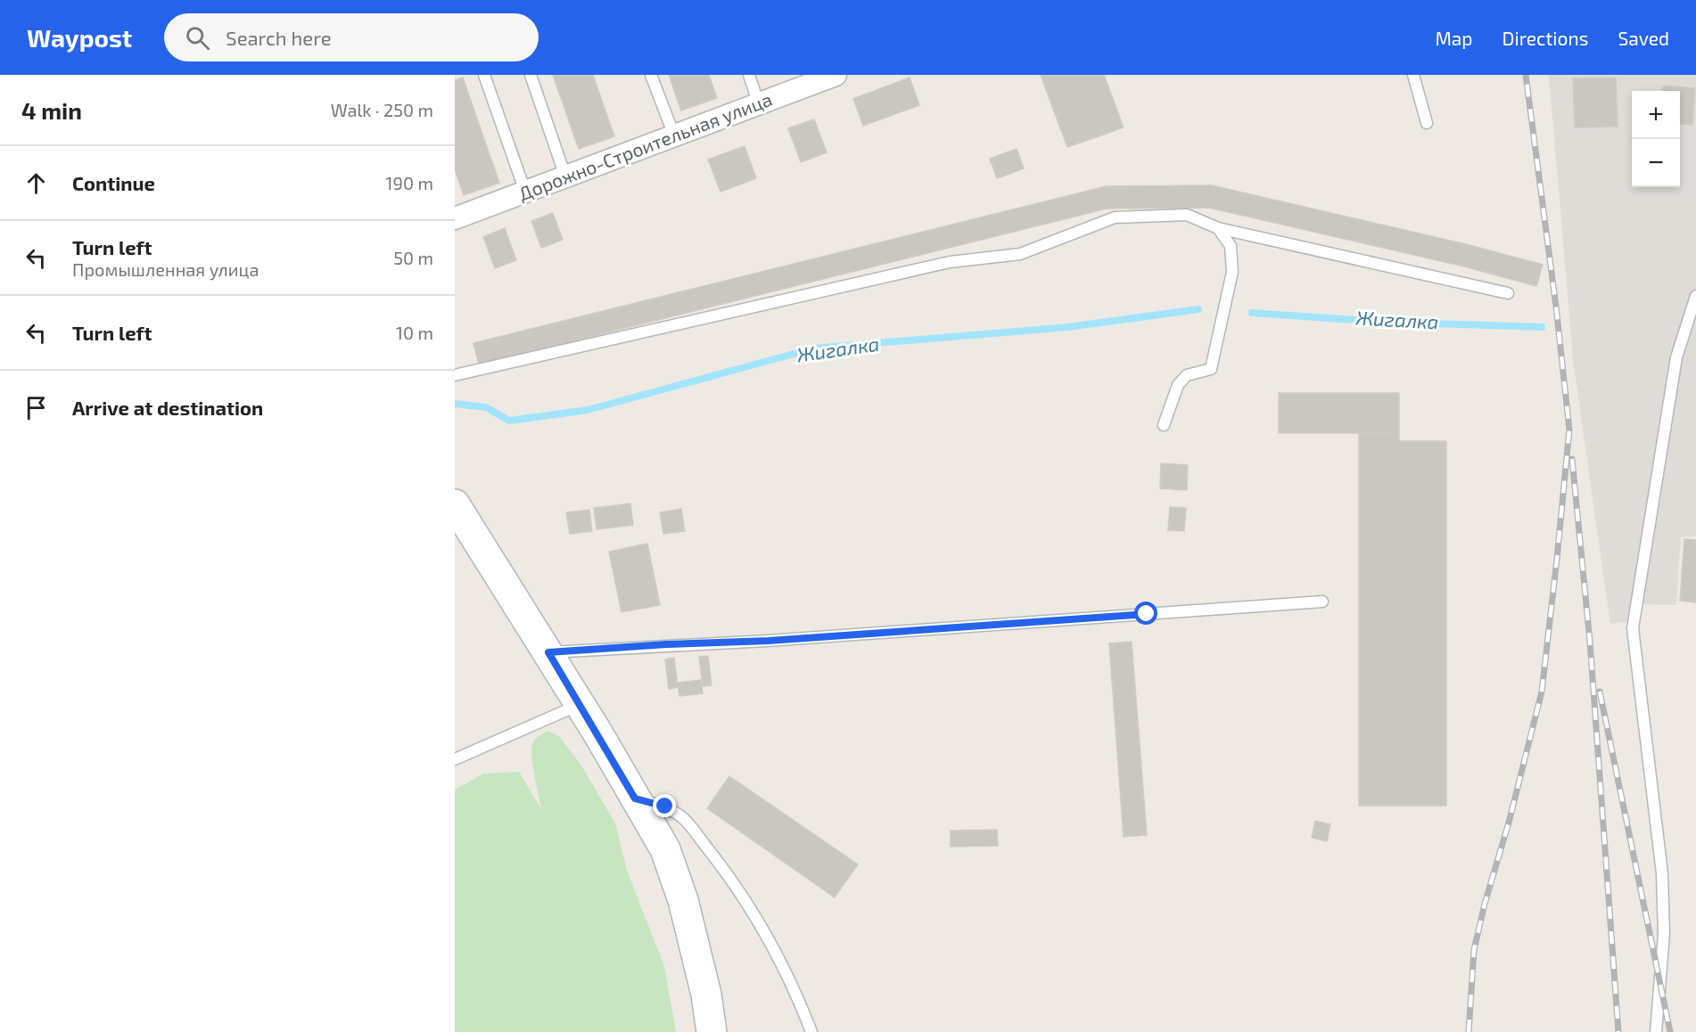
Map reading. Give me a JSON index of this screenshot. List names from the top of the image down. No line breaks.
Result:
{"streets":{"street":["Дорожно-Строительная улица"]},"water":["Жигалка"],"page":{"header":"Waypost","search":"Search here","nav":["Map","Directions","Saved"],"heading":["4 min","Walk · 250 m"],"map_buttons":["+","−"],"list":[["Continue","190 m"],["Turn left","Промышленная улица","50 m"],["Turn left","10 m"],"Arrive at destination"]}}
